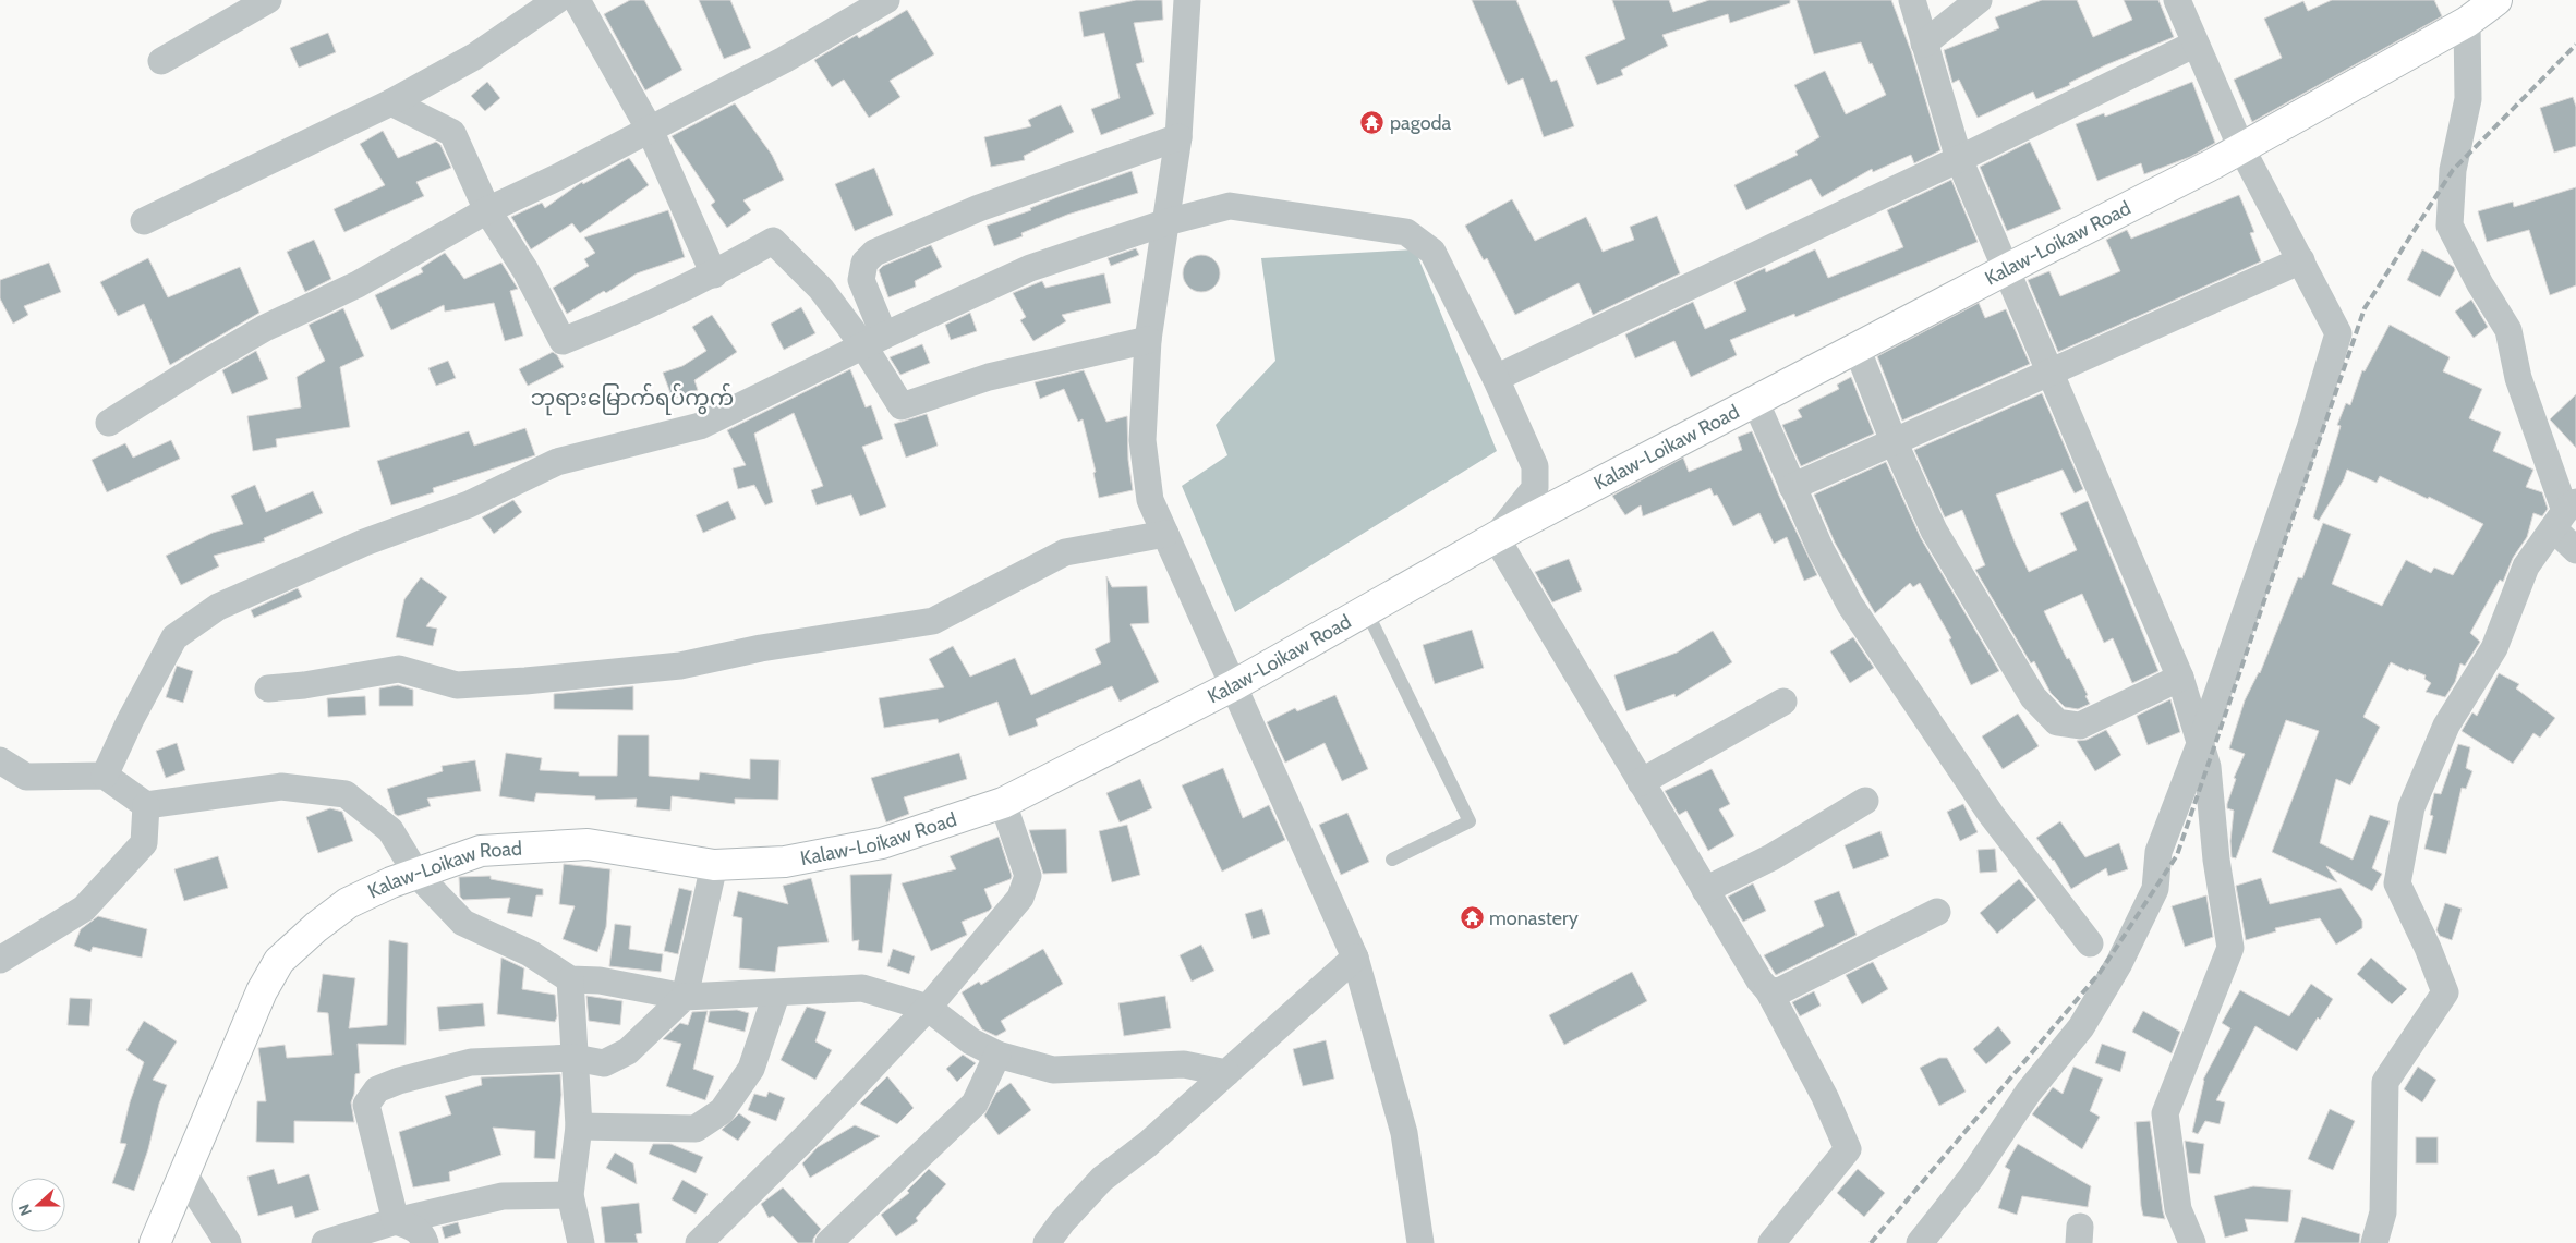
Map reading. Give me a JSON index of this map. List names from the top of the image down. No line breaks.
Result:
{"streets":{"main road":["Kalaw-Loikaw Road"]},"districts":["ဘုရားမြောက်ရပ်ကွက်"],"places":{"temple":["pagoda","monastery"]},"north":"left"}
